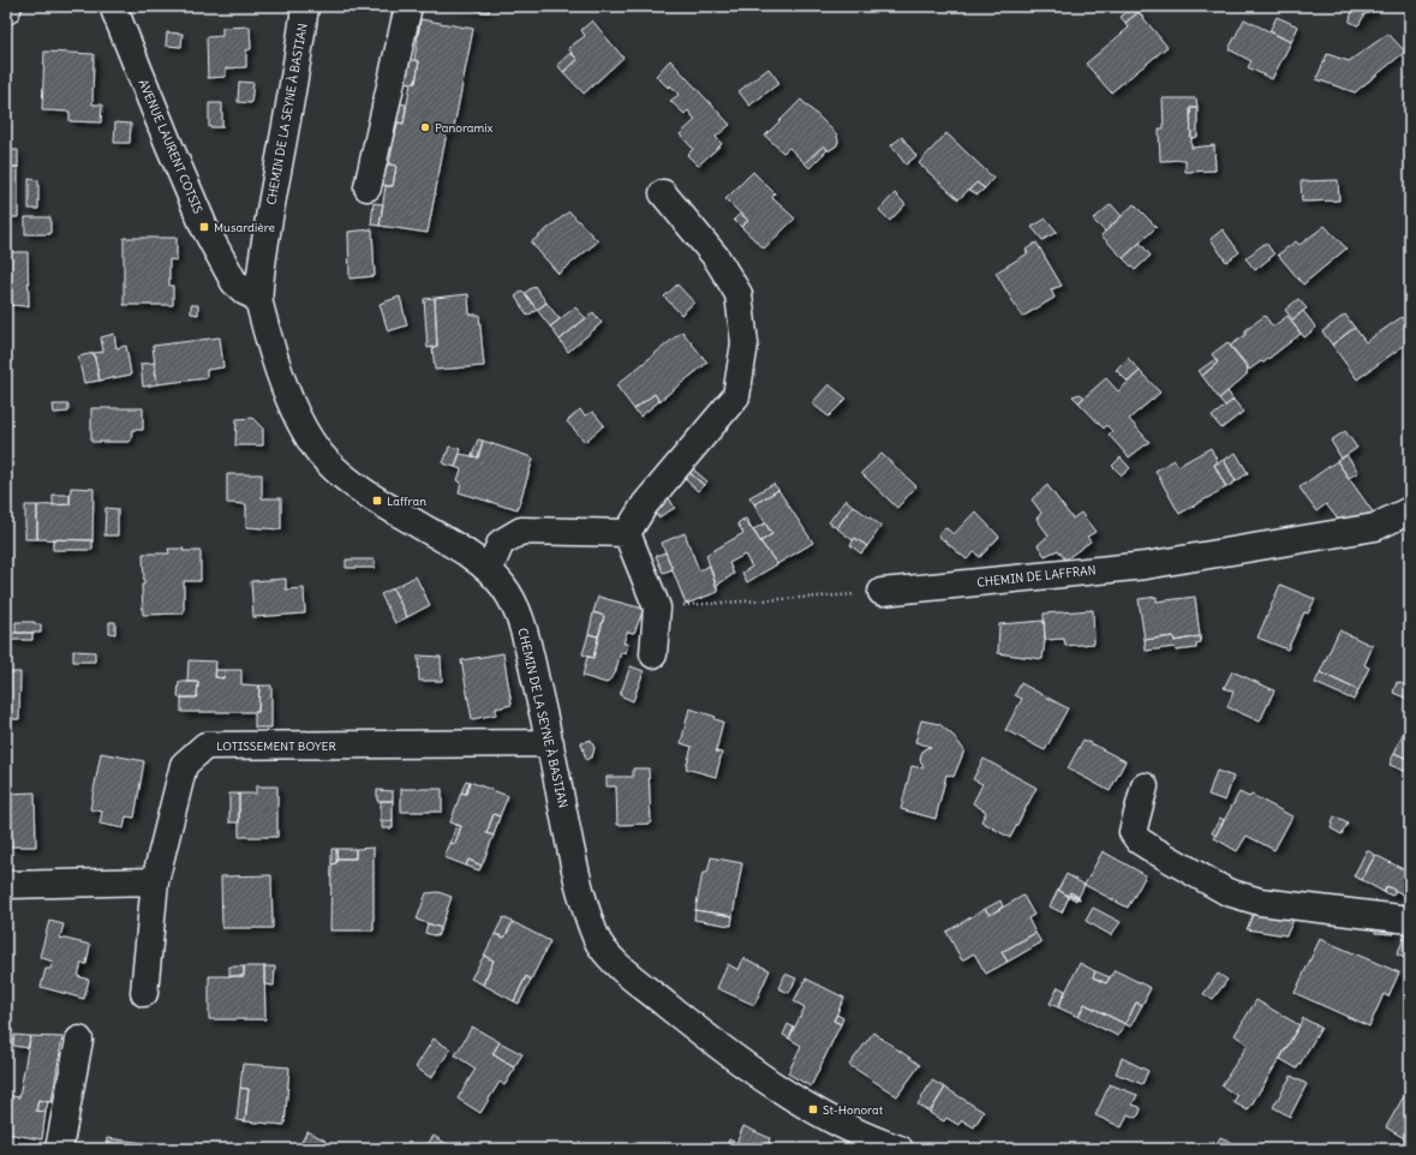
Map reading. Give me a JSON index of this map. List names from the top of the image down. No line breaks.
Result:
{"streets":{"street":["CHEMIN DE LA SEYNE À BASTIAN","AVENUE LAURENT COTSIS","CHEMIN DE LAFFRAN","LOTISSEMENT BOYER"]},"crossings":[["CHEMIN DE LA SEYNE À BASTIAN","AVENUE LAURENT COTSIS"],["CHEMIN DE LA SEYNE À BASTIAN","LOTISSEMENT BOYER"]],"places":{"other":["Panoramix"],"transit":["Musardière","Laffran","St-Honorat"]}}
